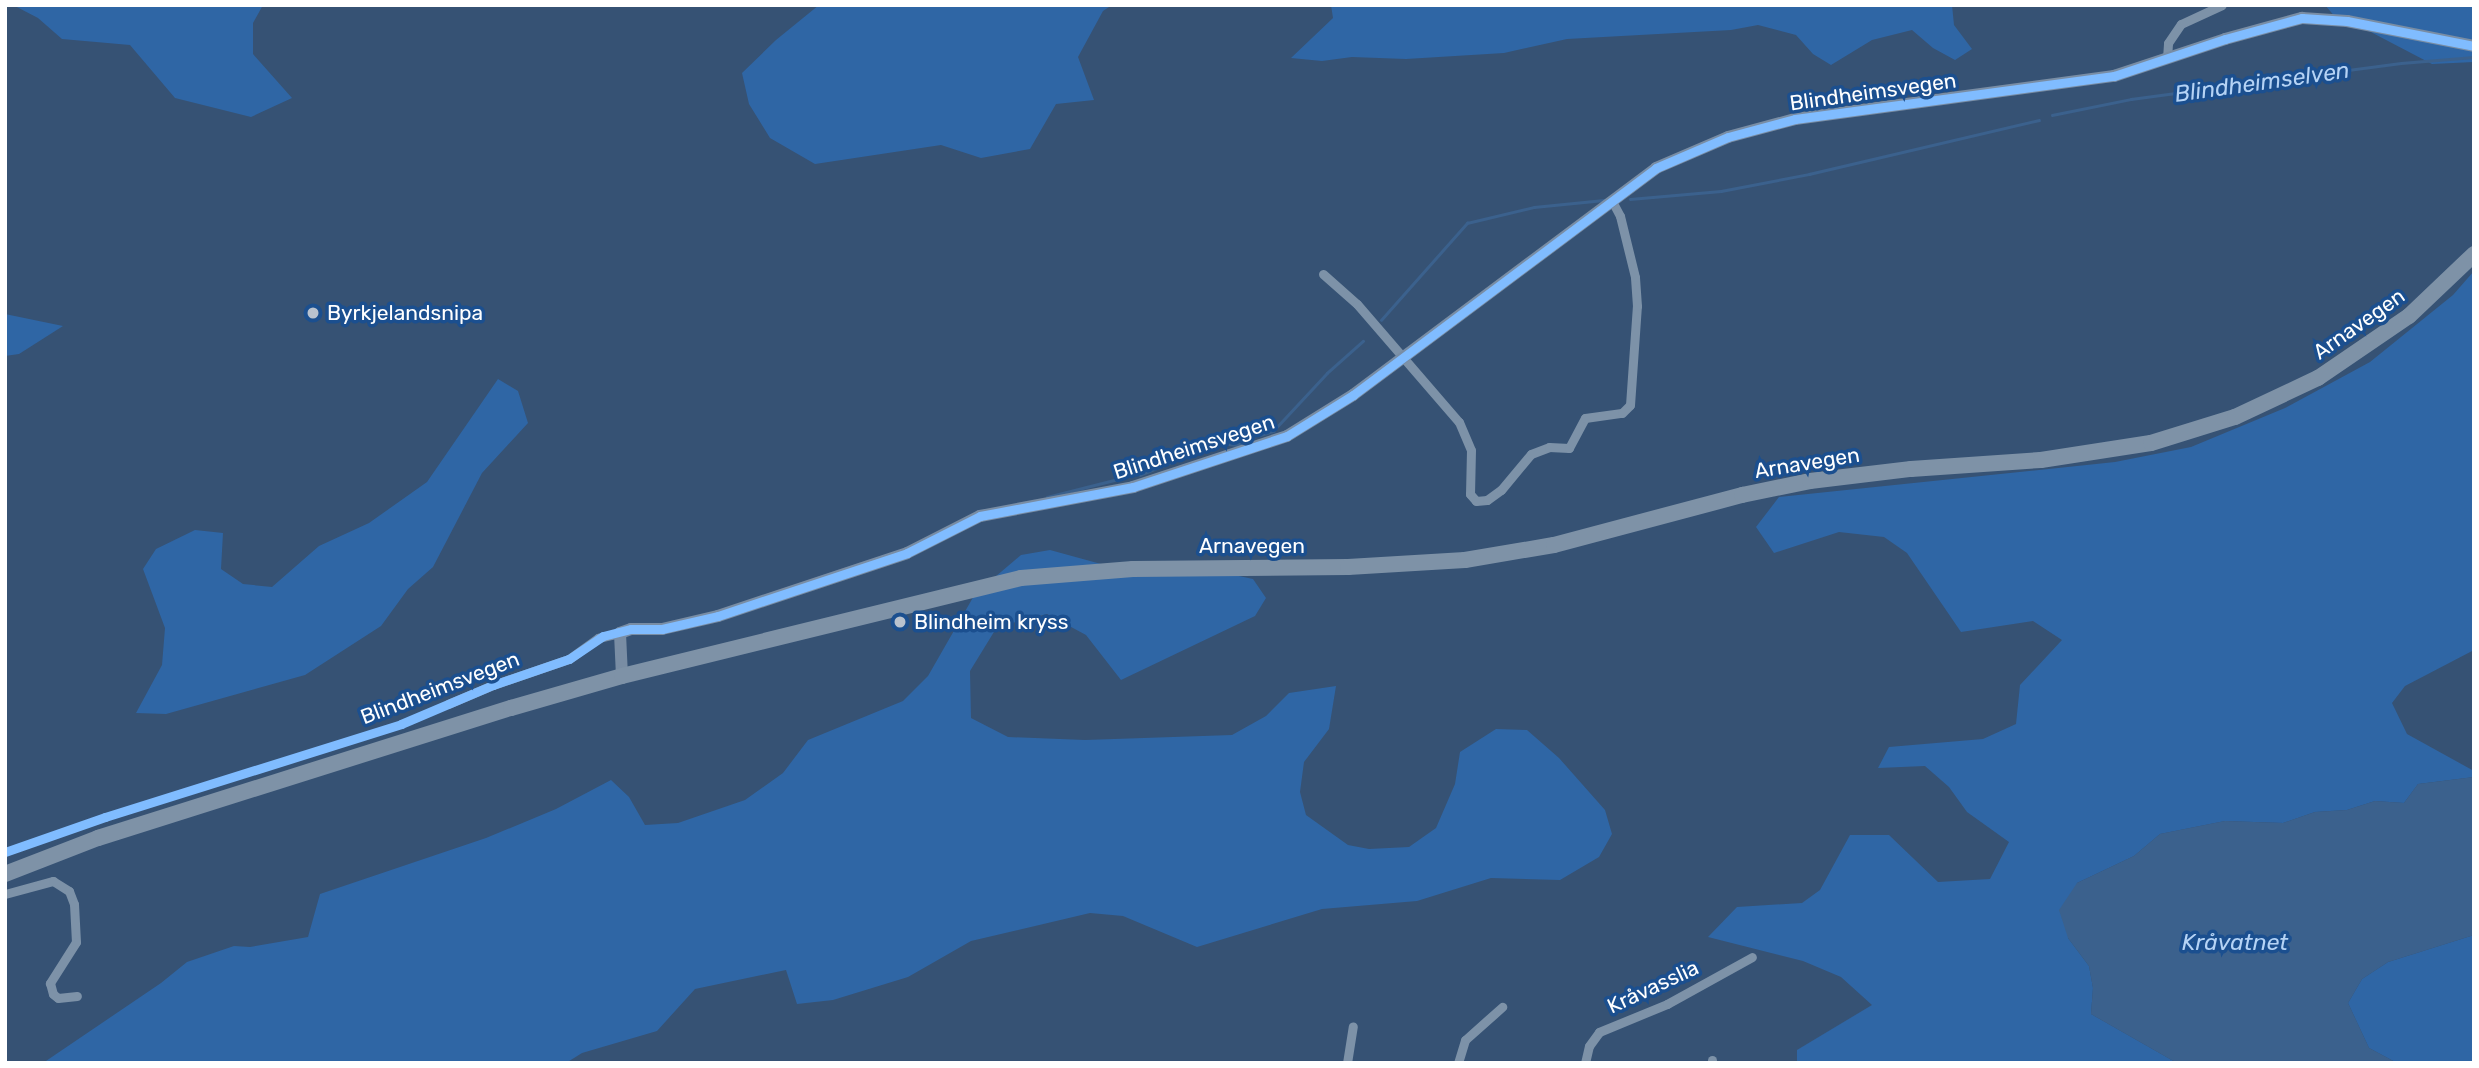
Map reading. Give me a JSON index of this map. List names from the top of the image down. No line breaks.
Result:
{"streets":{"highway":["Arnavegen"],"street":["Blindheimsvegen","Kråvasslia"]},"water":["Blindheimselven","Kråvatnet"],"places":["Byrkjelandsnipa","Blindheim kryss"]}
